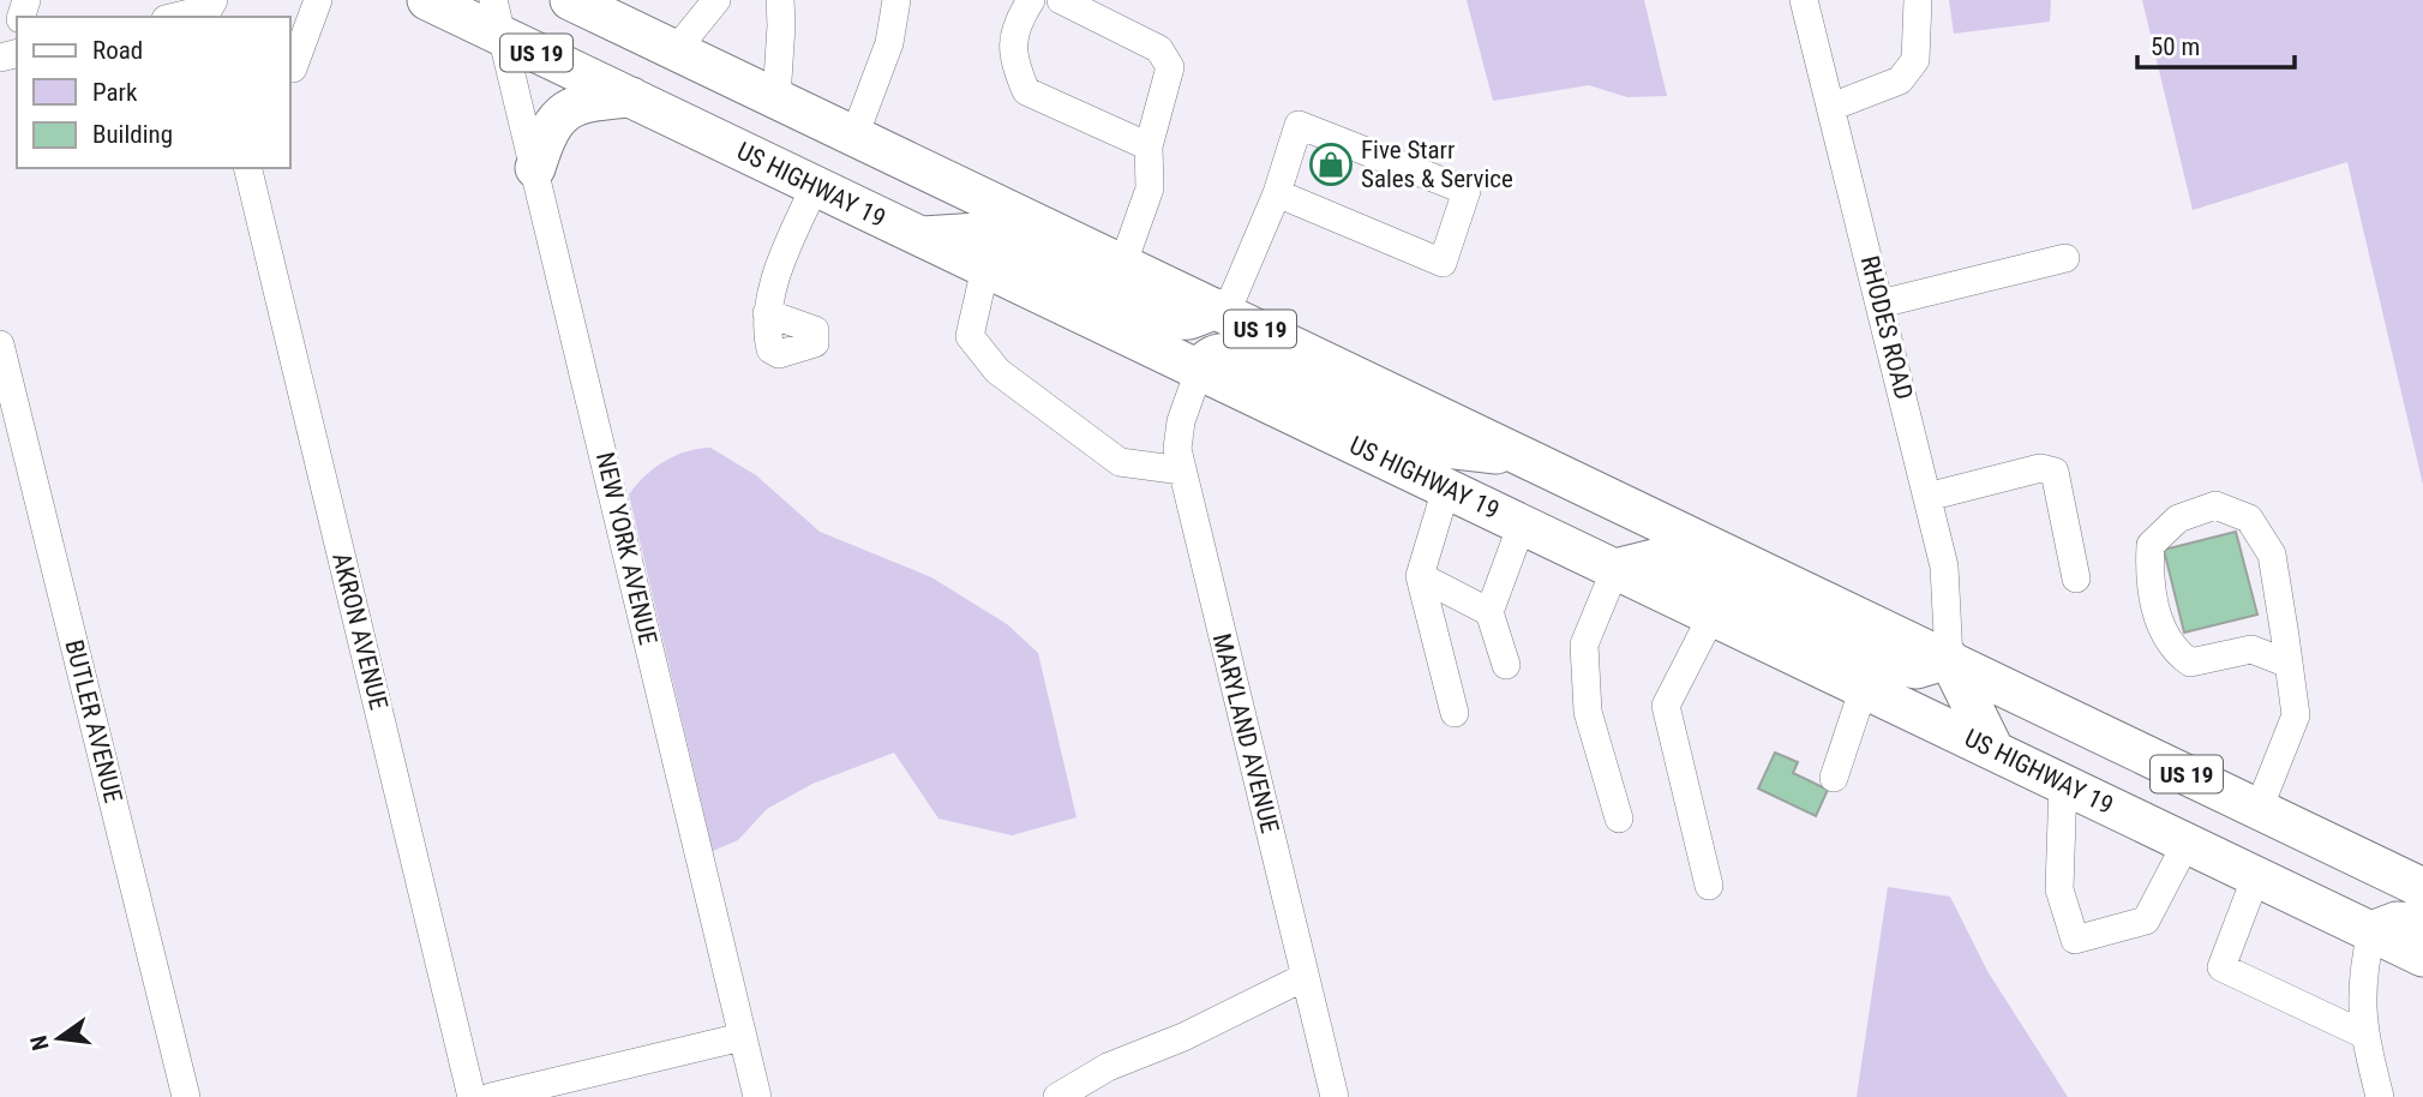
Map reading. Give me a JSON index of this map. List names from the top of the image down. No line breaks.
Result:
{"streets":{"highway":["US 19","US HIGHWAY 19"],"street":["RHODES ROAD","NEW YORK AVENUE","AKRON AVENUE","BUTLER AVENUE","MARYLAND AVENUE"]},"crossings":[["US 19","RHODES ROAD"],["US HIGHWAY 19","NEW YORK AVENUE"],["US HIGHWAY 19","MARYLAND AVENUE"]],"places":{"shop":["Five Starr Sales & Service"]},"legend":["Road","Park","Building"],"scale_bar":"50 m","north":"left"}
